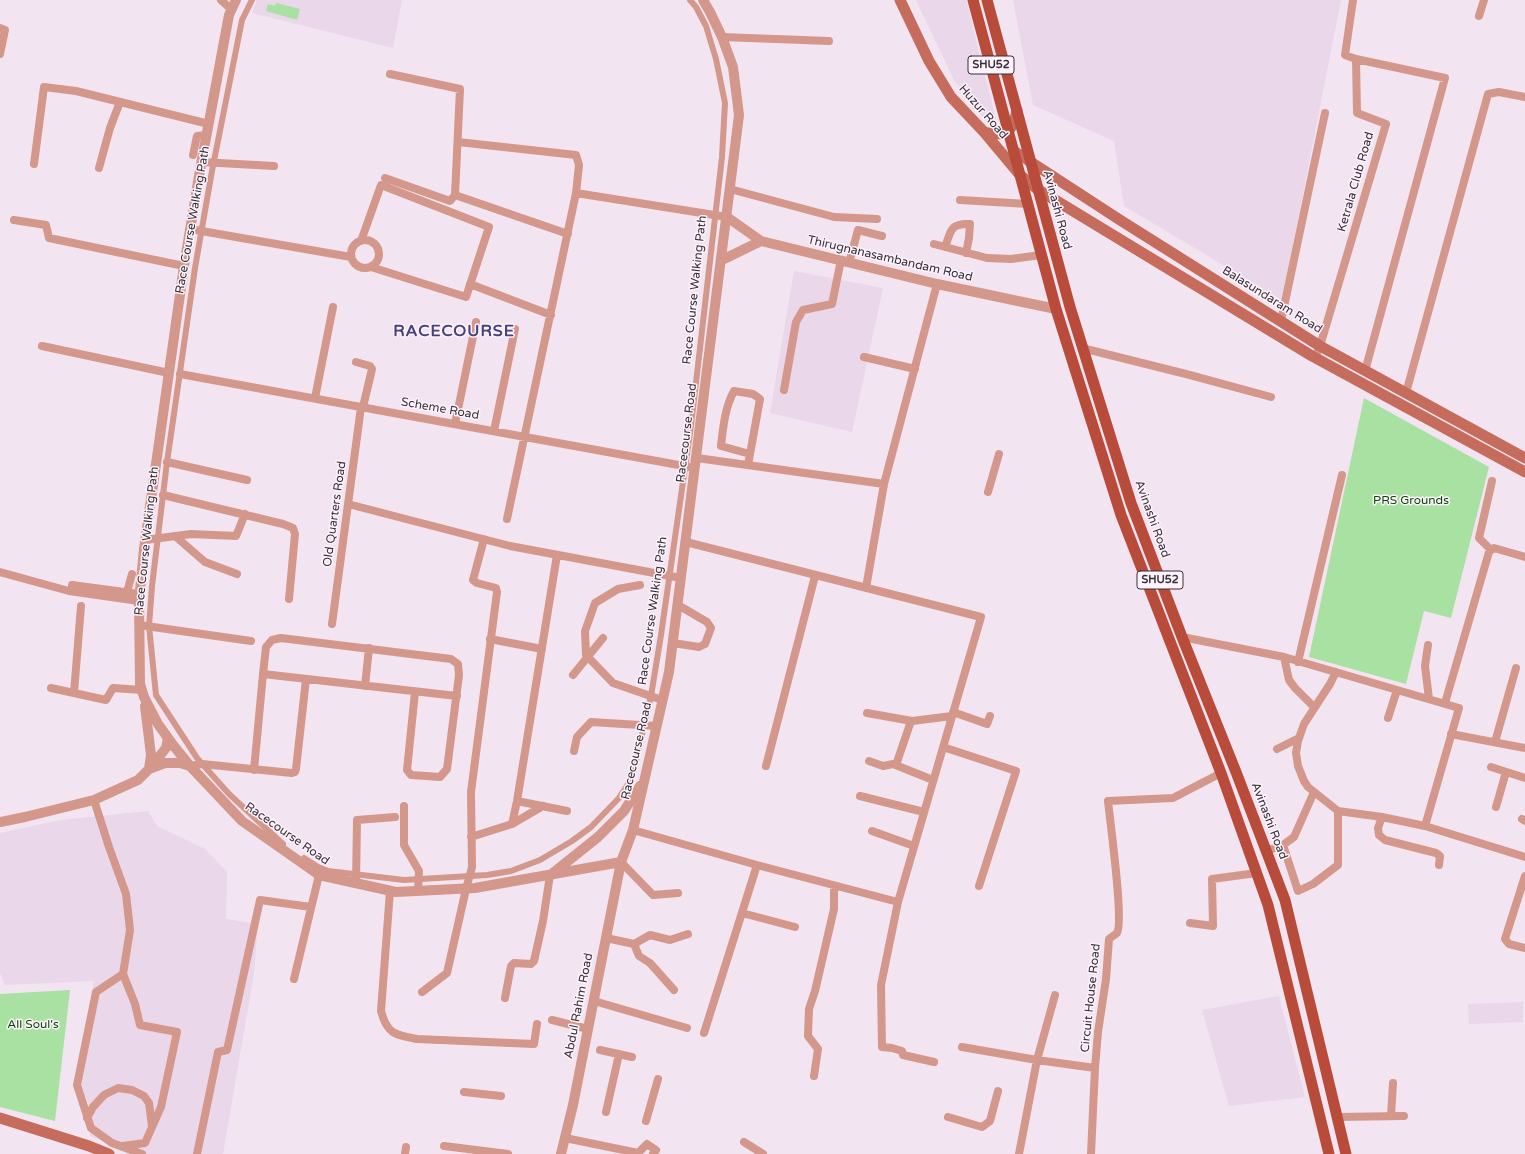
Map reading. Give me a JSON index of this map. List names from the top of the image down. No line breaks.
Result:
{"streets":{"main road":["SHU52","Huzur Road","Avinashi Road","Balasundaram Road"],"street":["Ketrala Club Road","Race Course Walking Path","Thirugnanasambandam Road","Scheme Road","Racecourse Road","Old Quarters Road","Circuit House Road","Abdul Rahim Road"]},"crossings":[["SHU52","Huzur Road"],["SHU52","Thirugnanasambandam Road"],["SHU52","Balasundaram Road"],["SHU52","Circuit House Road"],["Huzur Road","Avinashi Road"],["Ketrala Club Road","Balasundaram Road"],["Avinashi Road","Balasundaram Road"],["Race Course Walking Path","Scheme Road"],["Race Course Walking Path","Racecourse Road"],["Scheme Road","Racecourse Road"],["Scheme Road","Old Quarters Road"],["Racecourse Road","Abdul Rahim Road"]],"districts":["RACECOURSE"],"parks":["PRS Grounds","All Soul's"]}
